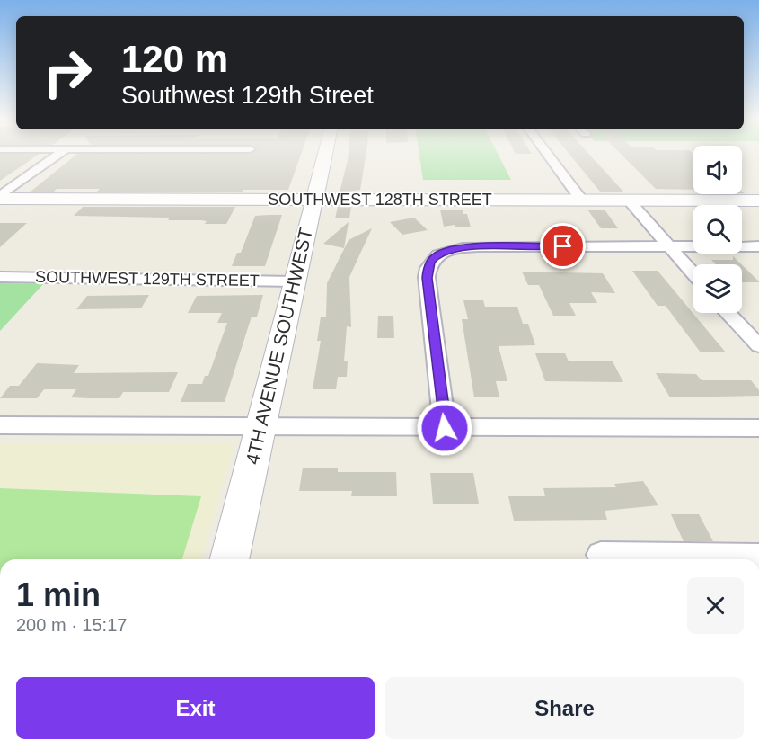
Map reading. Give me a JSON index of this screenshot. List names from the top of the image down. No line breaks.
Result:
{"streets":{"main road":["SOUTHWEST 128TH STREET","4TH AVENUE SOUTHWEST"],"street":["SOUTHWEST 129TH STREET"]},"crossings":[["SOUTHWEST 128TH STREET","4TH AVENUE SOUTHWEST"],["SOUTHWEST 129TH STREET","4TH AVENUE SOUTHWEST"]],"page":{"turn":["120 m","Southwest 129th Street"],"heading":["1 min","200 m · 15:17"],"buttons":["Exit","Share"]}}
